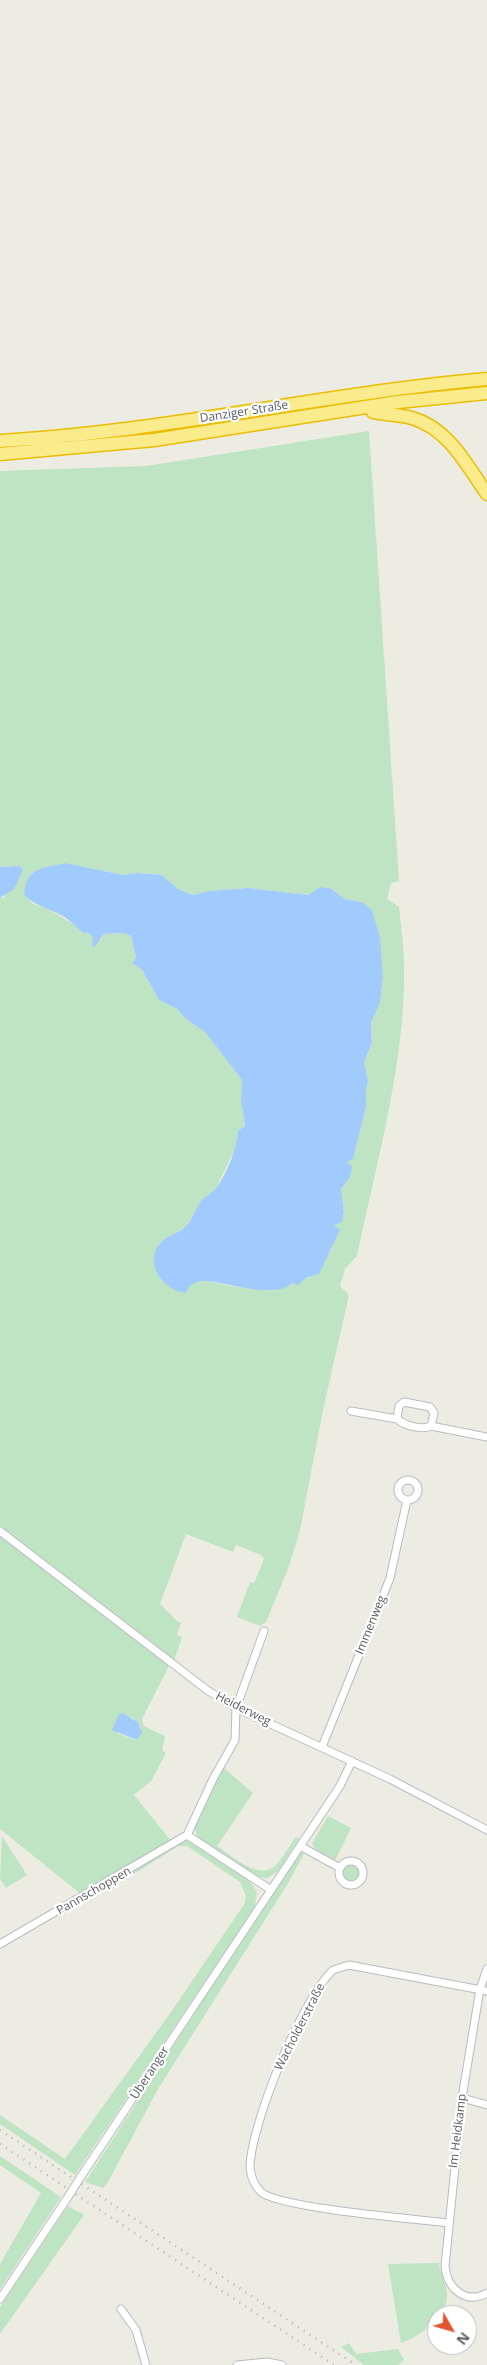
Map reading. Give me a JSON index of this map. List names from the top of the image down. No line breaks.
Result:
{"streets":{"highway":["Danziger Straße"],"street":["Immenweg","Heiderweg","Pannschoppen","Wacholderstraße","Überanger","Im Heidkamp"]},"crossings":[["Immenweg","Heiderweg"],["Heiderweg","Überanger"],["Wacholderstraße","Im Heidkamp"]],"north":"bottom right"}
